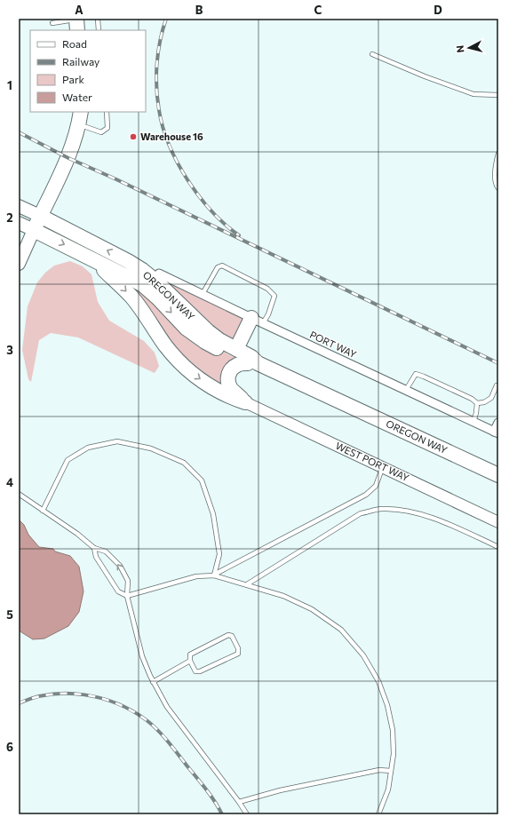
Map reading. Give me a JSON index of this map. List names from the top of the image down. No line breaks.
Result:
{"streets":{"highway":["OREGON WAY"],"street":["PORT WAY","WEST PORT WAY"]},"places":["Warehouse 16"],"legend":["Road","Railway","Park","Water"],"north":"left","grid":{"columns":["A","B","C","D"],"rows":["1","2","3","4","5","6"]}}
